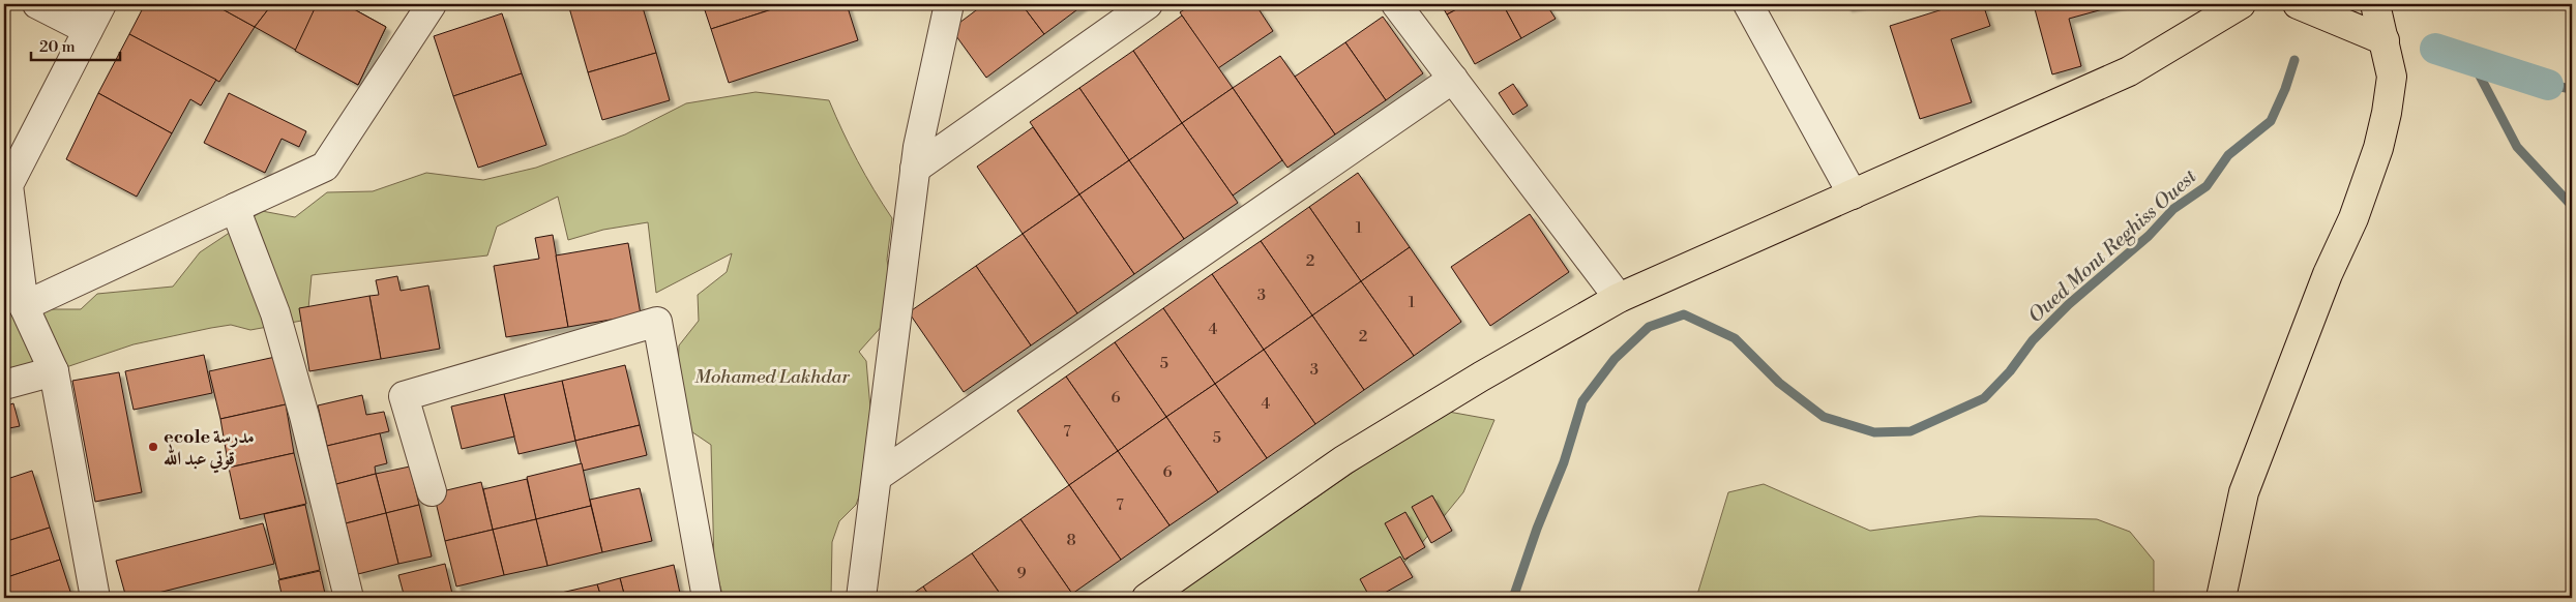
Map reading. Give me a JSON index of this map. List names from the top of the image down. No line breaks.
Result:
{"water":["Oued Mont Reghiss Ouest"],"parks":["Mohamed Lakhdar"],"places":["ecole مدرسة قوتي عبد الله"],"house_numbers":["1","2","3","1","4","2","5","3","6","4","7","5","6","7","8","9"],"scale_bar":"20 m"}
